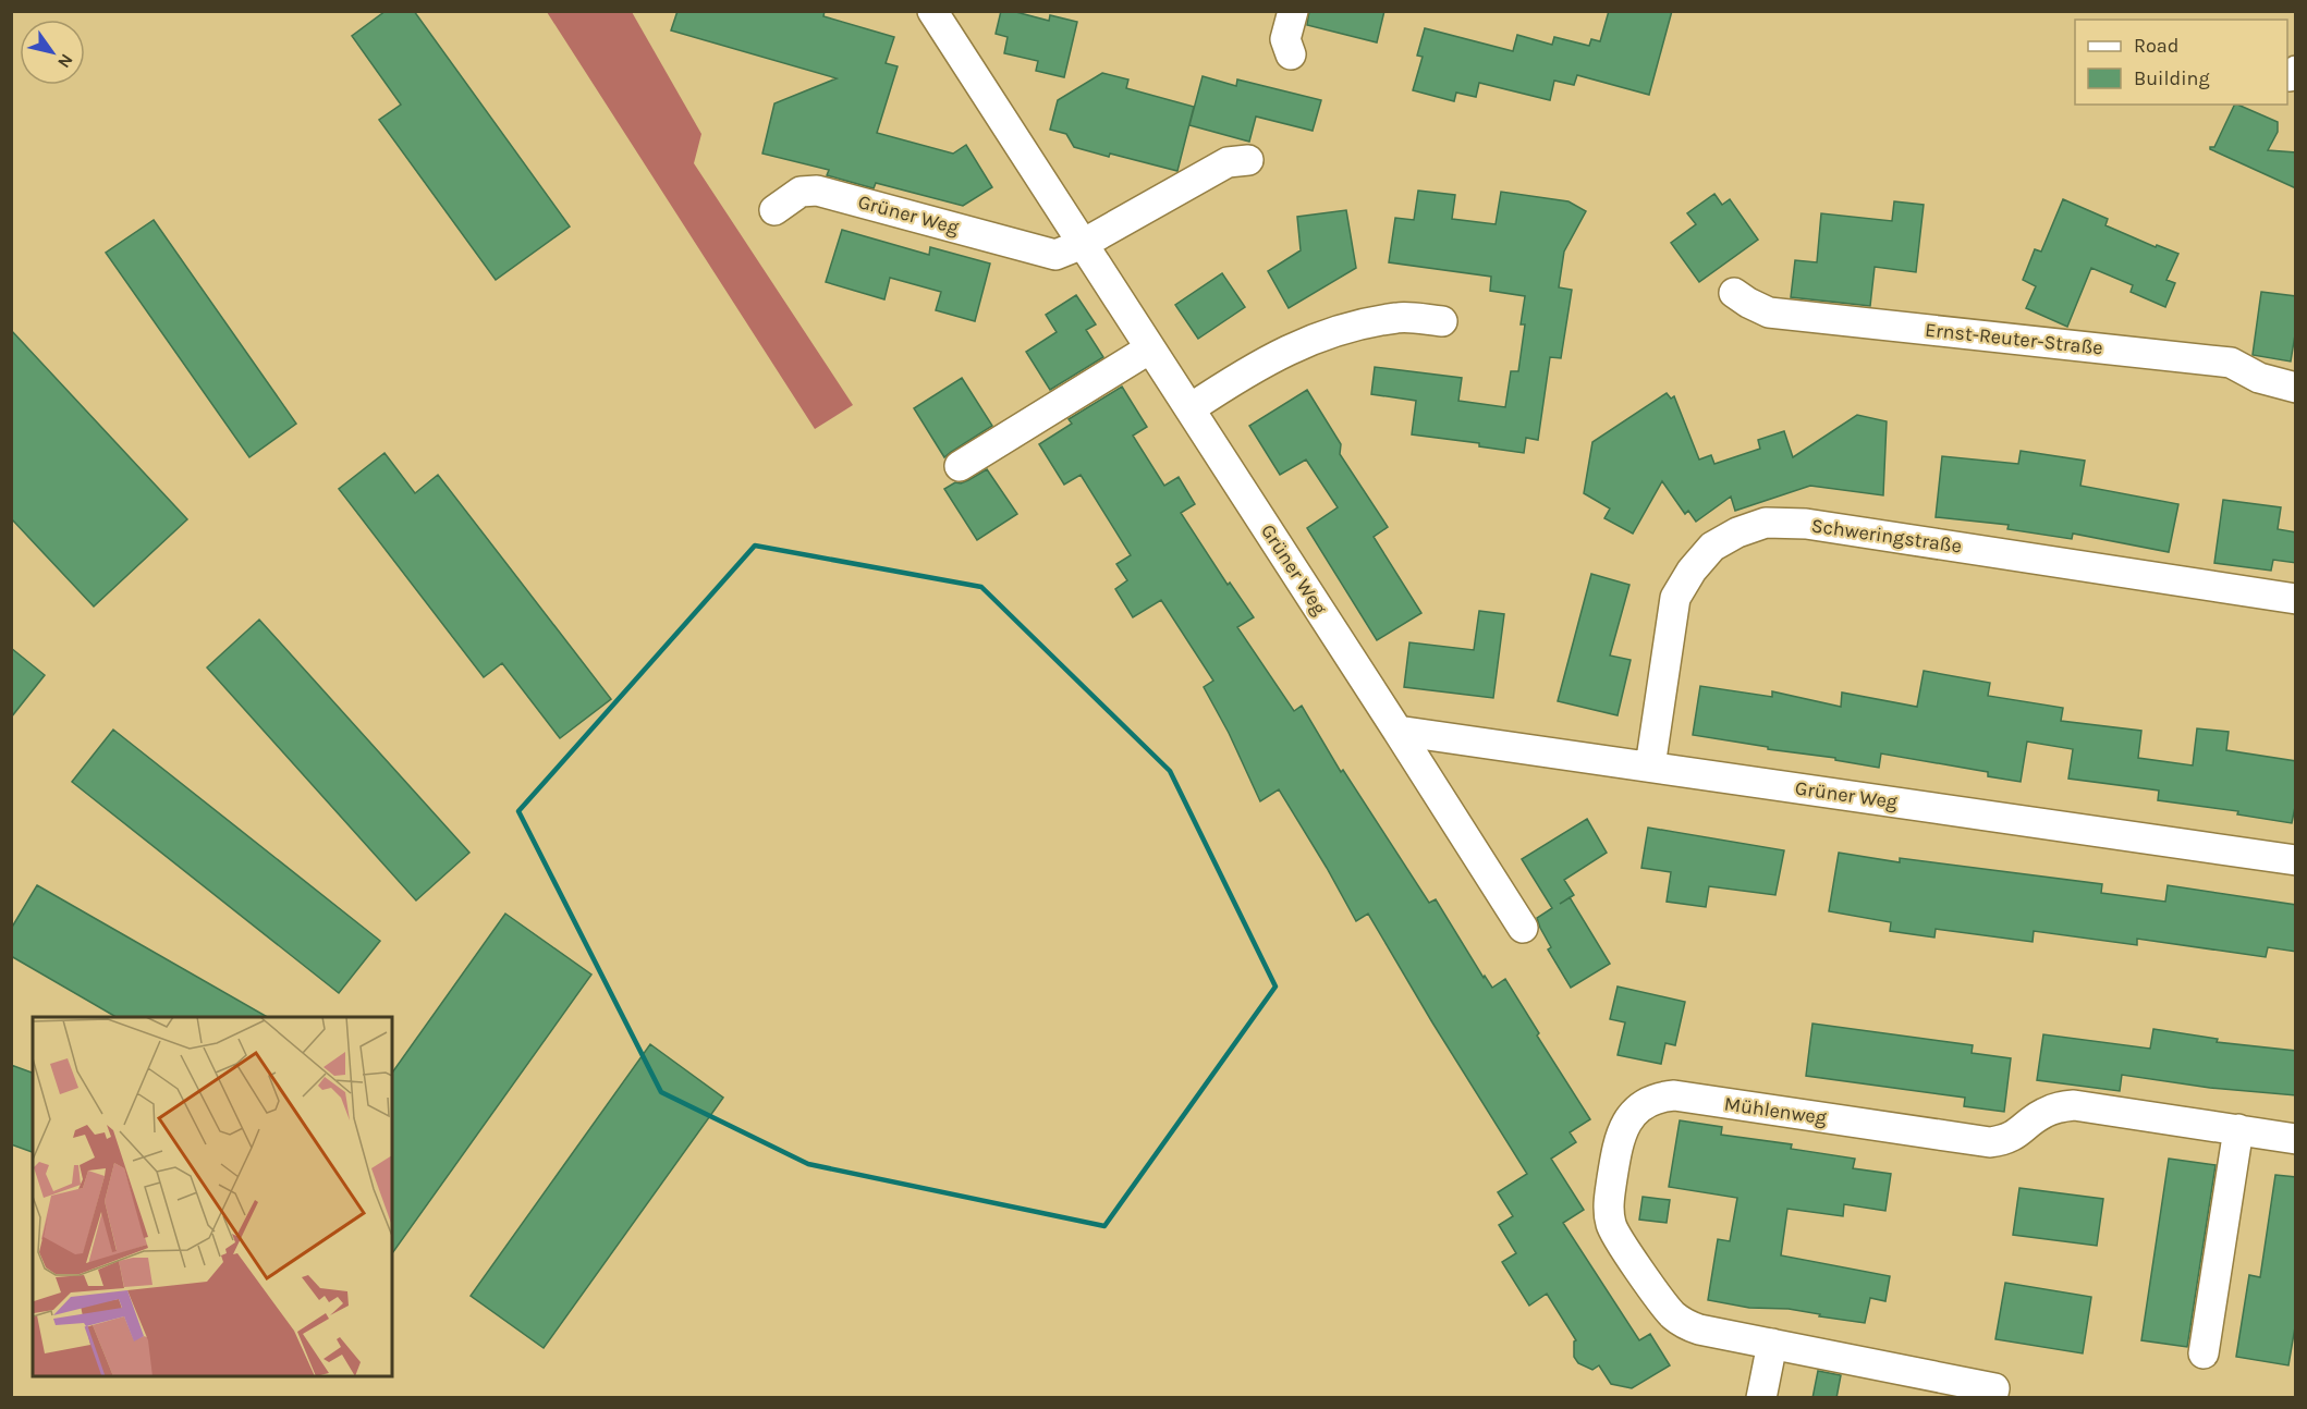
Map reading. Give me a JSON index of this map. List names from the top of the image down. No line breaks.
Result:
{"streets":{"street":["Grüner Weg","Ernst-Reuter-Straße","Schweringstraße","Mühlenweg"]},"crossings":[["Grüner Weg","Schweringstraße"]],"legend":["Road","Building"],"north":"bottom right"}
